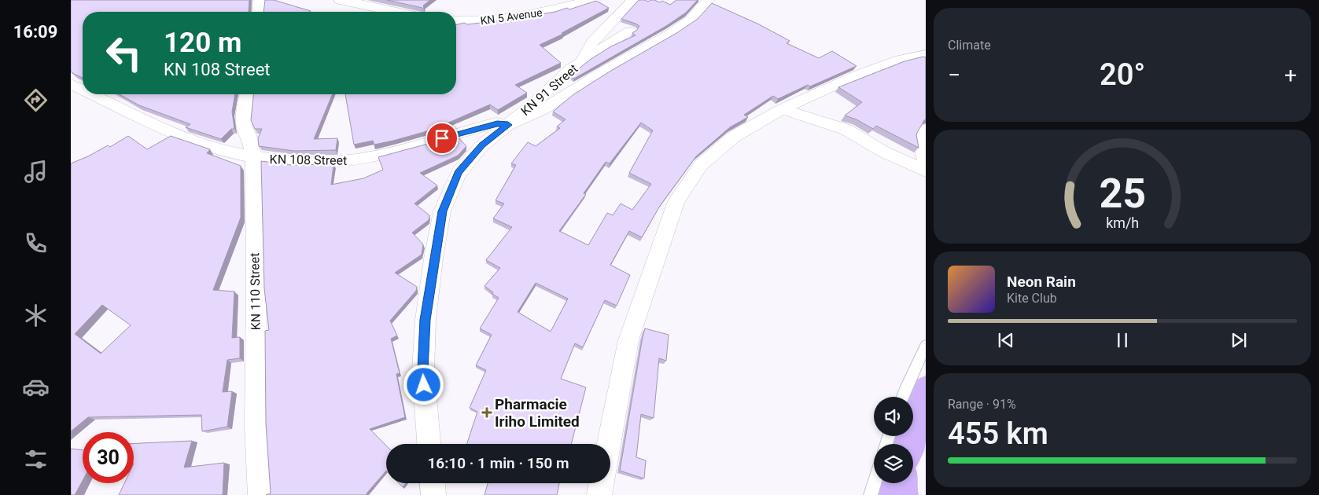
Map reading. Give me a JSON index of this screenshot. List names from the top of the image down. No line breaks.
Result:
{"streets":{"main road":["KN 5 Avenue"],"street":["KN 91 Street","KN 108 Street","KN 110 Street"]},"crossings":[["KN 91 Street","KN 108 Street"],["KN 108 Street","KN 110 Street"]],"places":{"health":["Pharmacie Iriho Limited"]},"page":{"tabs":"16:09","tile":["Climate",["Range · 91%","455 km"]],"turn":["120 m","KN 108 Street"],"heat":["−","20°","+"],"song":["Neon Rain","Kite Club"],"limit":"30","trip":"16:10 · 1 min · 150 m","gauge":["25","km/h"]}}
